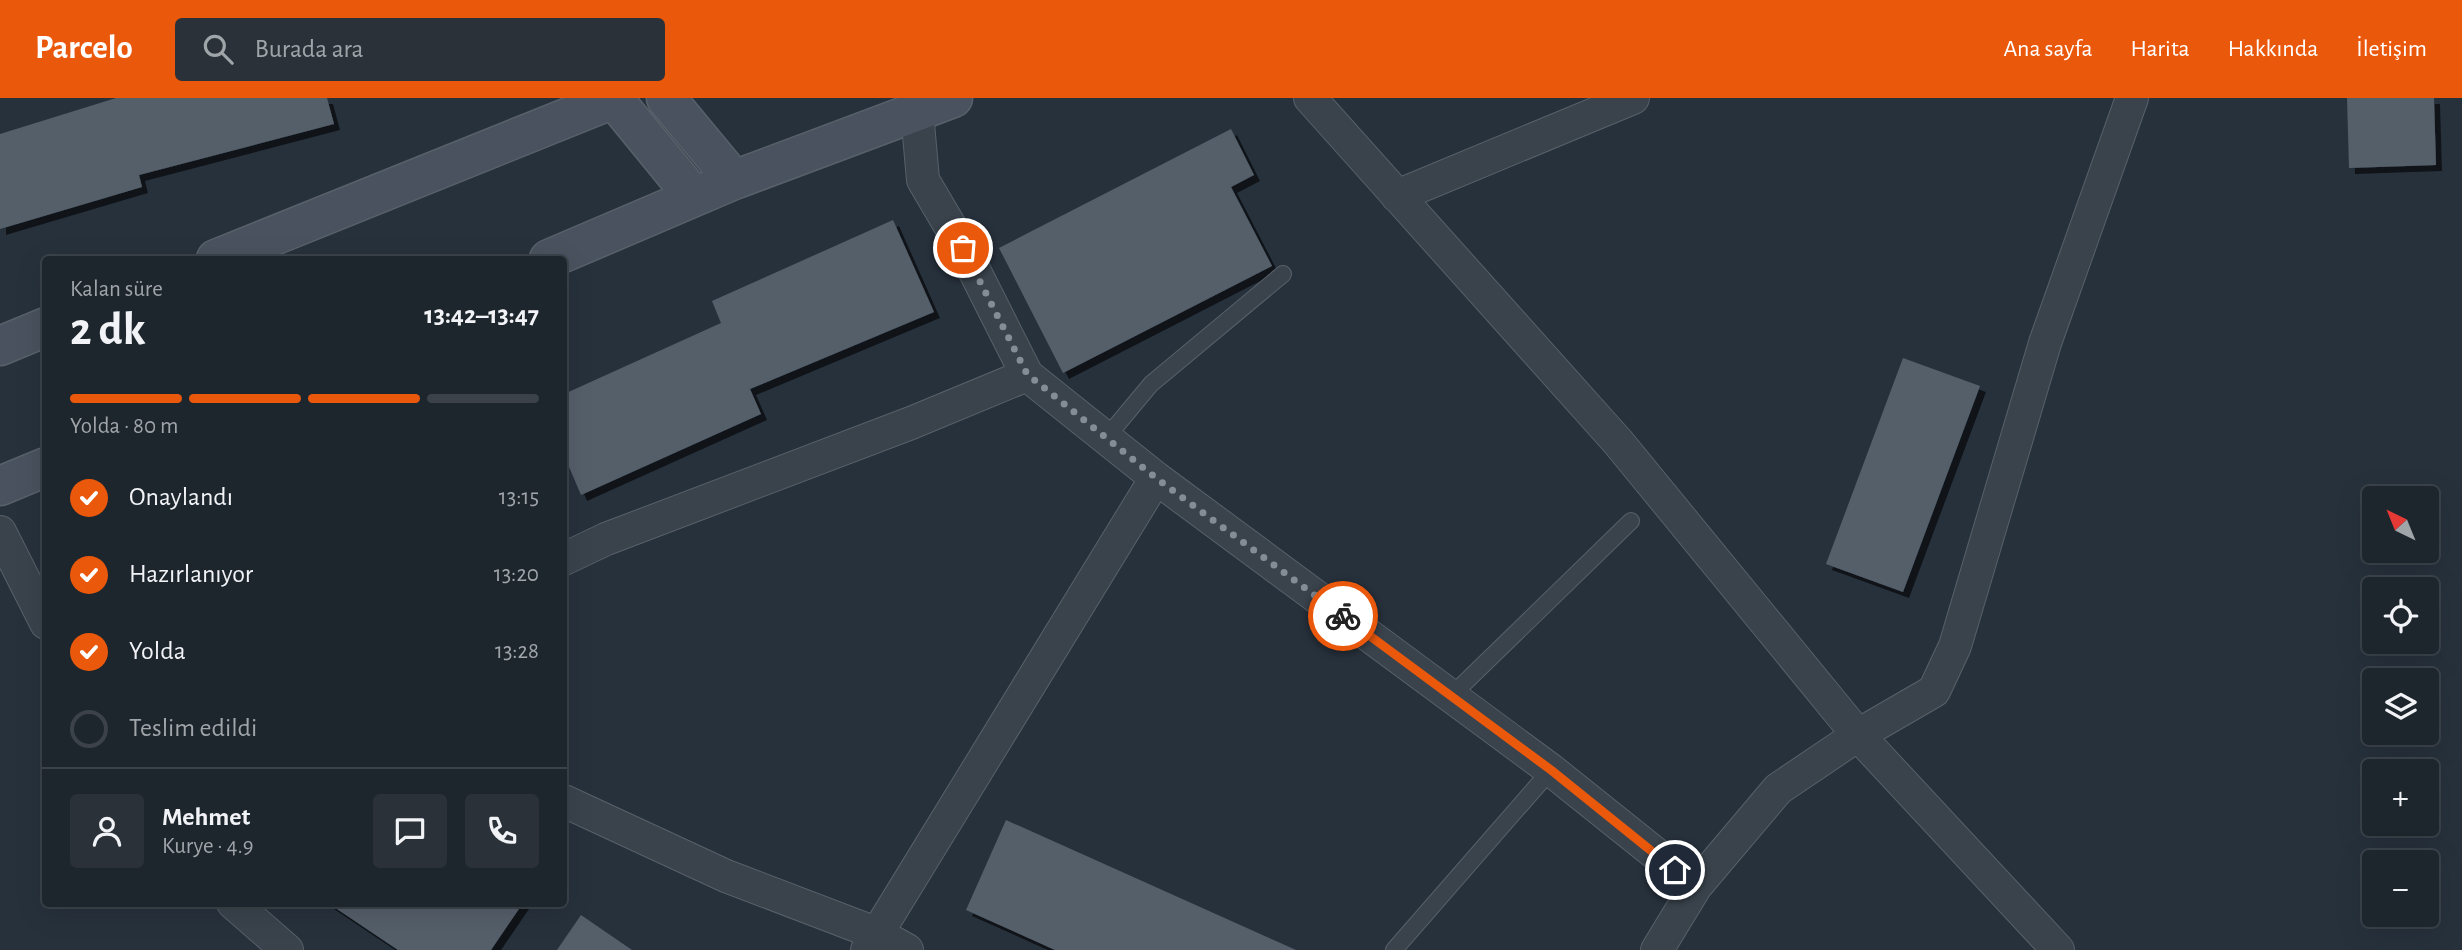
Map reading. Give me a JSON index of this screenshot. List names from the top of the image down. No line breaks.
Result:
{"north":"top left","page":{"header":"Parcelo","search":"Burada ara","nav":["Ana sayfa","Harita","Hakkında","İletişim"],"heading":["2 dk","Kalan süre","13:42–13:47"],"panel":["Mehmet","Kurye · 4.9"],"bar":"Yolda · 80 m","list":[["Onaylandı","13:15"],["Hazırlanıyor","13:20"],["Yolda","13:28"],"Teslim edildi"],"map_buttons":["+","−"]}}
